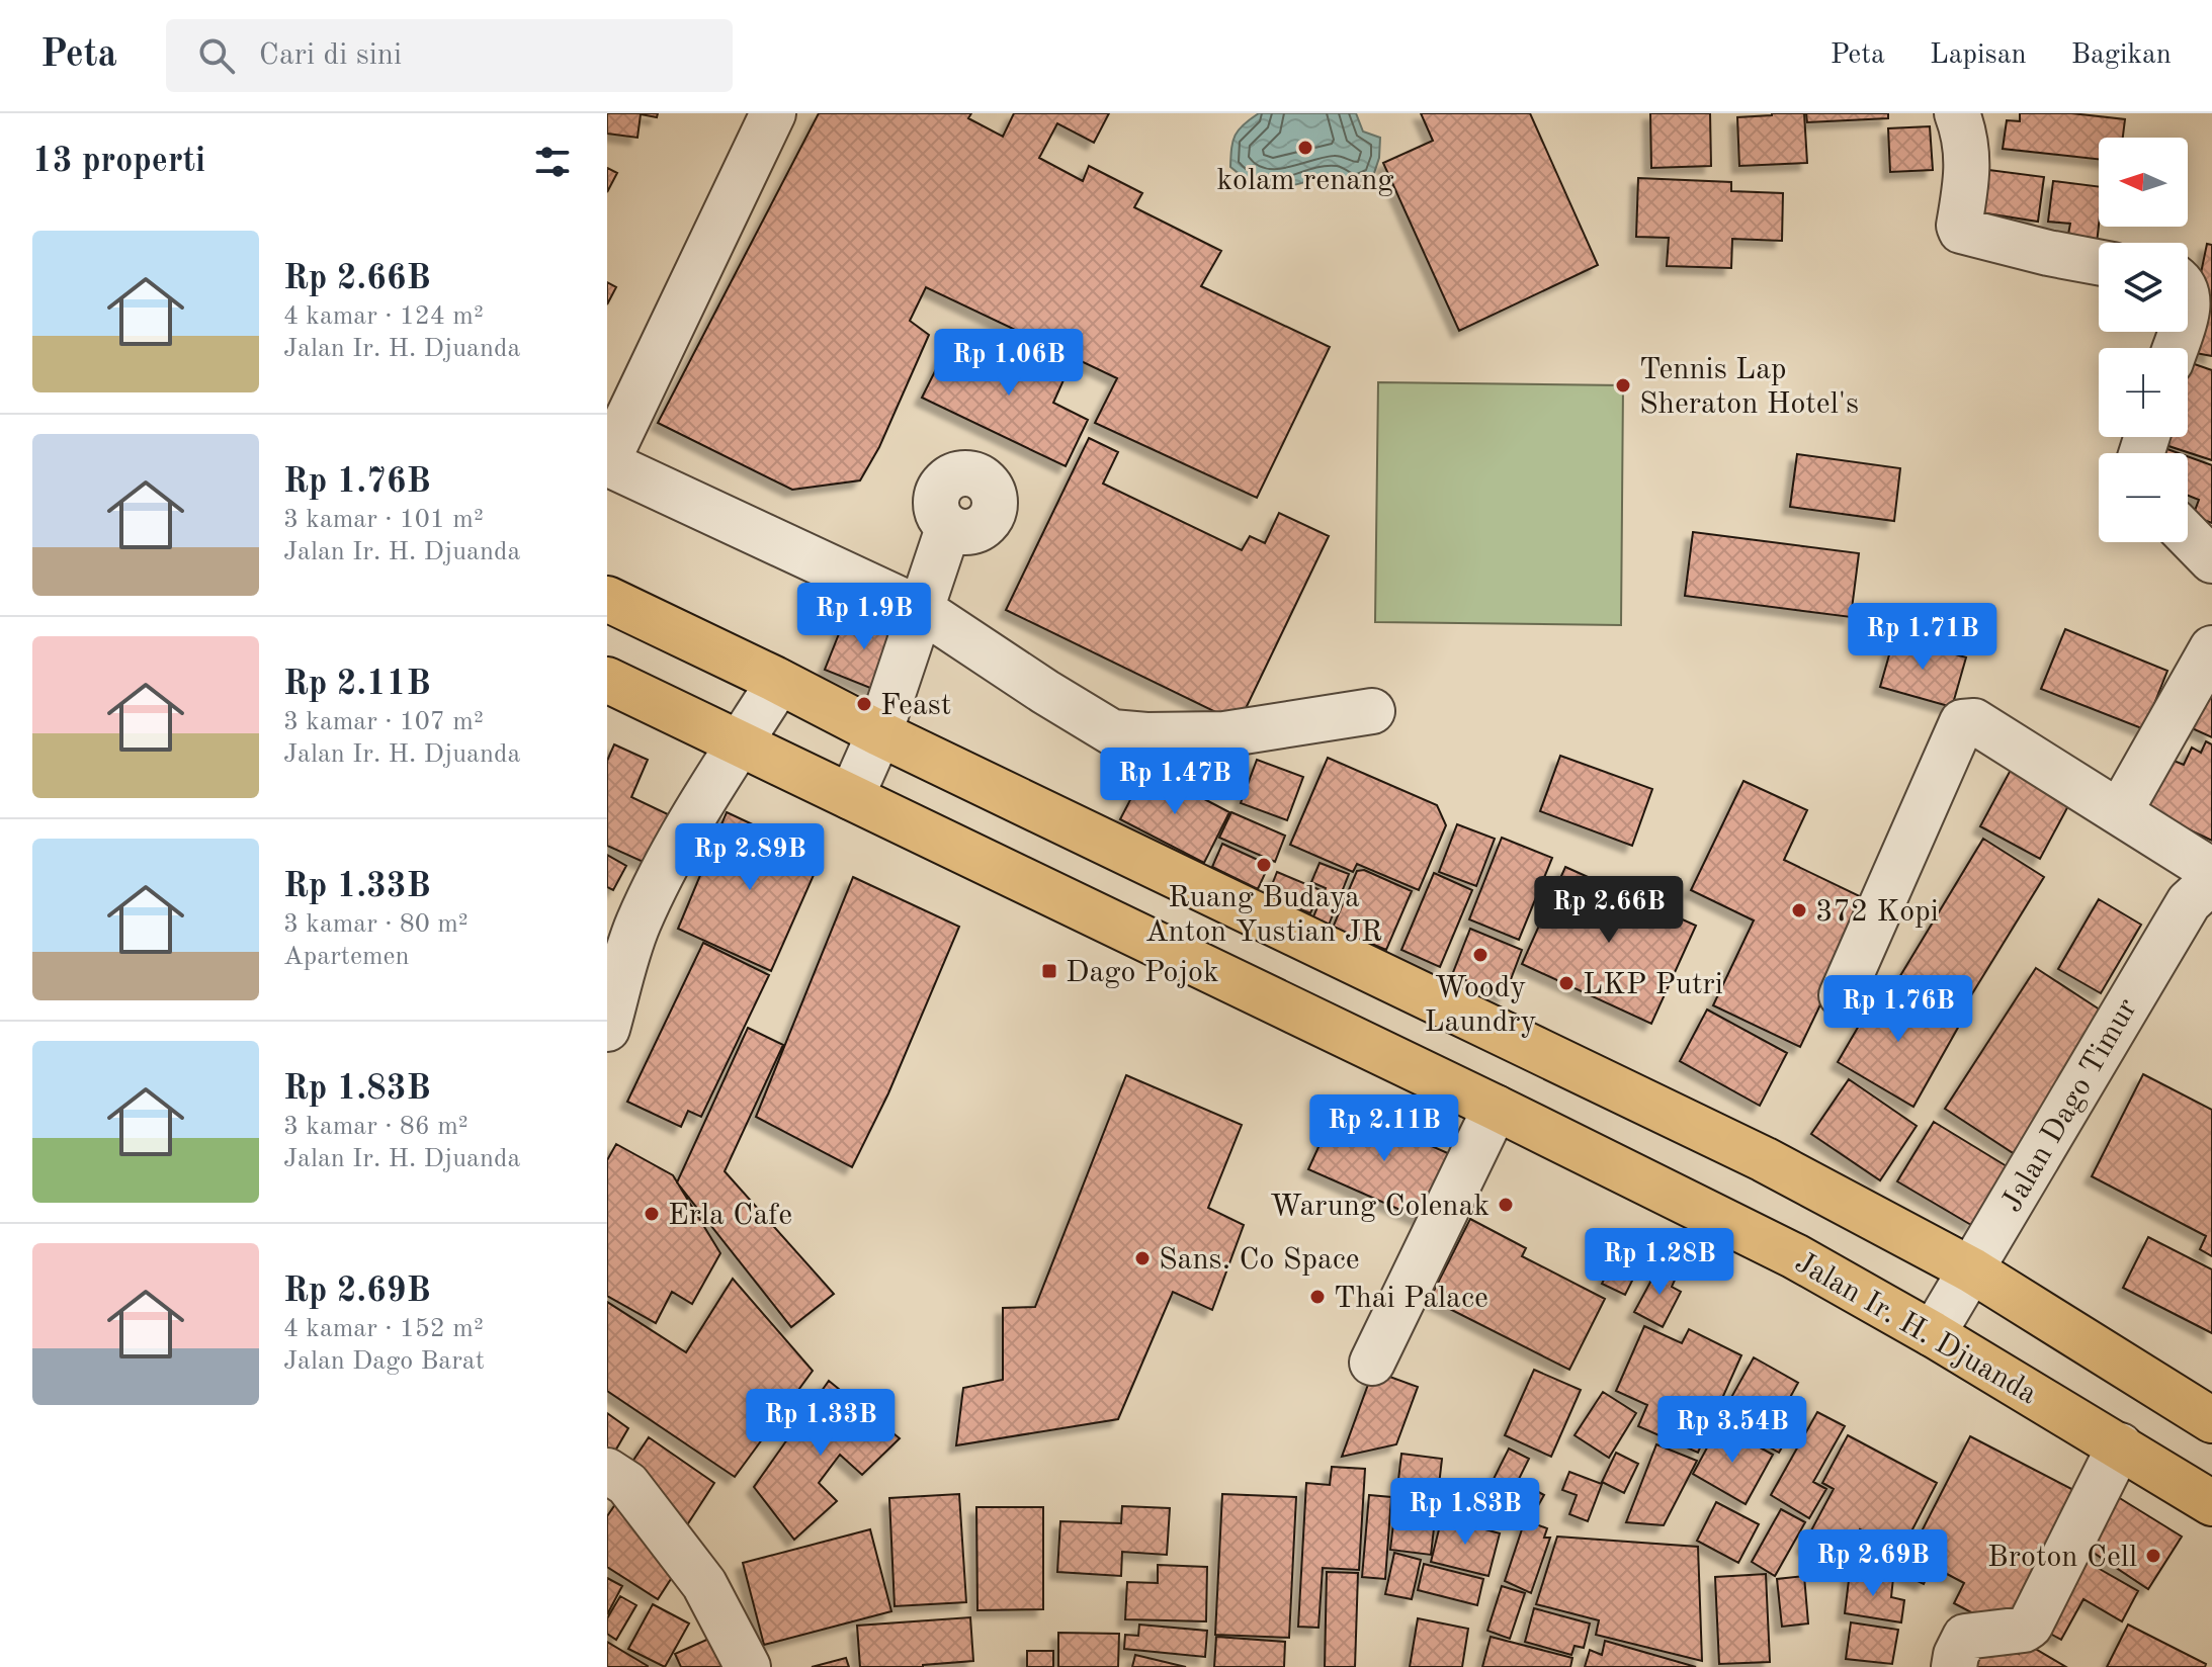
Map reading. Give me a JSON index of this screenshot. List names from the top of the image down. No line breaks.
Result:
{"streets":{"main road":["Jalan Ir. H. Djuanda"],"street":["Jalan Dago Timur"]},"crossings":[["Jalan Dago Timur","Jalan Ir. H. Djuanda"]],"places":{"other":["kolam renang","Tennis Lap Sheraton Hotel's","Feast","Ruang Budaya Anton Yustian JR","372 Kopi","Woody Laundry","LKP Putri","Warung Colenak","Erla Cafe","Sans. Co Space","Thai Palace","Broton Cell"],"transit":["Dago Pojok"]},"north":"left","page":{"header":"Peta","search":"Cari di sini","nav":["Peta","Lapisan","Bagikan"],"heading":"13 properti","map_buttons":["+","−"],"list":[{"name":"Rp 2.66B","note":"4 kamar · 124 m² · Jalan Ir. H. Djuanda"},{"name":"Rp 1.76B","note":"3 kamar · 101 m² · Jalan Ir. H. Djuanda"},{"name":"Rp 2.11B","note":"3 kamar · 107 m² · Jalan Ir. H. Djuanda"},{"name":"Rp 1.33B","note":"3 kamar · 80 m² · Apartemen"},{"name":"Rp 1.83B","note":"3 kamar · 86 m² · Jalan Ir. H. Djuanda"},{"name":"Rp 2.69B","note":"4 kamar · 152 m² · Jalan Dago Barat"}],"price":["Rp 1.06B","Rp 1.9B","Rp 1.71B","Rp 1.47B","Rp 2.89B","Rp 2.66B","Rp 1.76B","Rp 2.11B","Rp 1.28B","Rp 1.33B","Rp 3.54B","Rp 1.83B","Rp 2.69B"]}}
